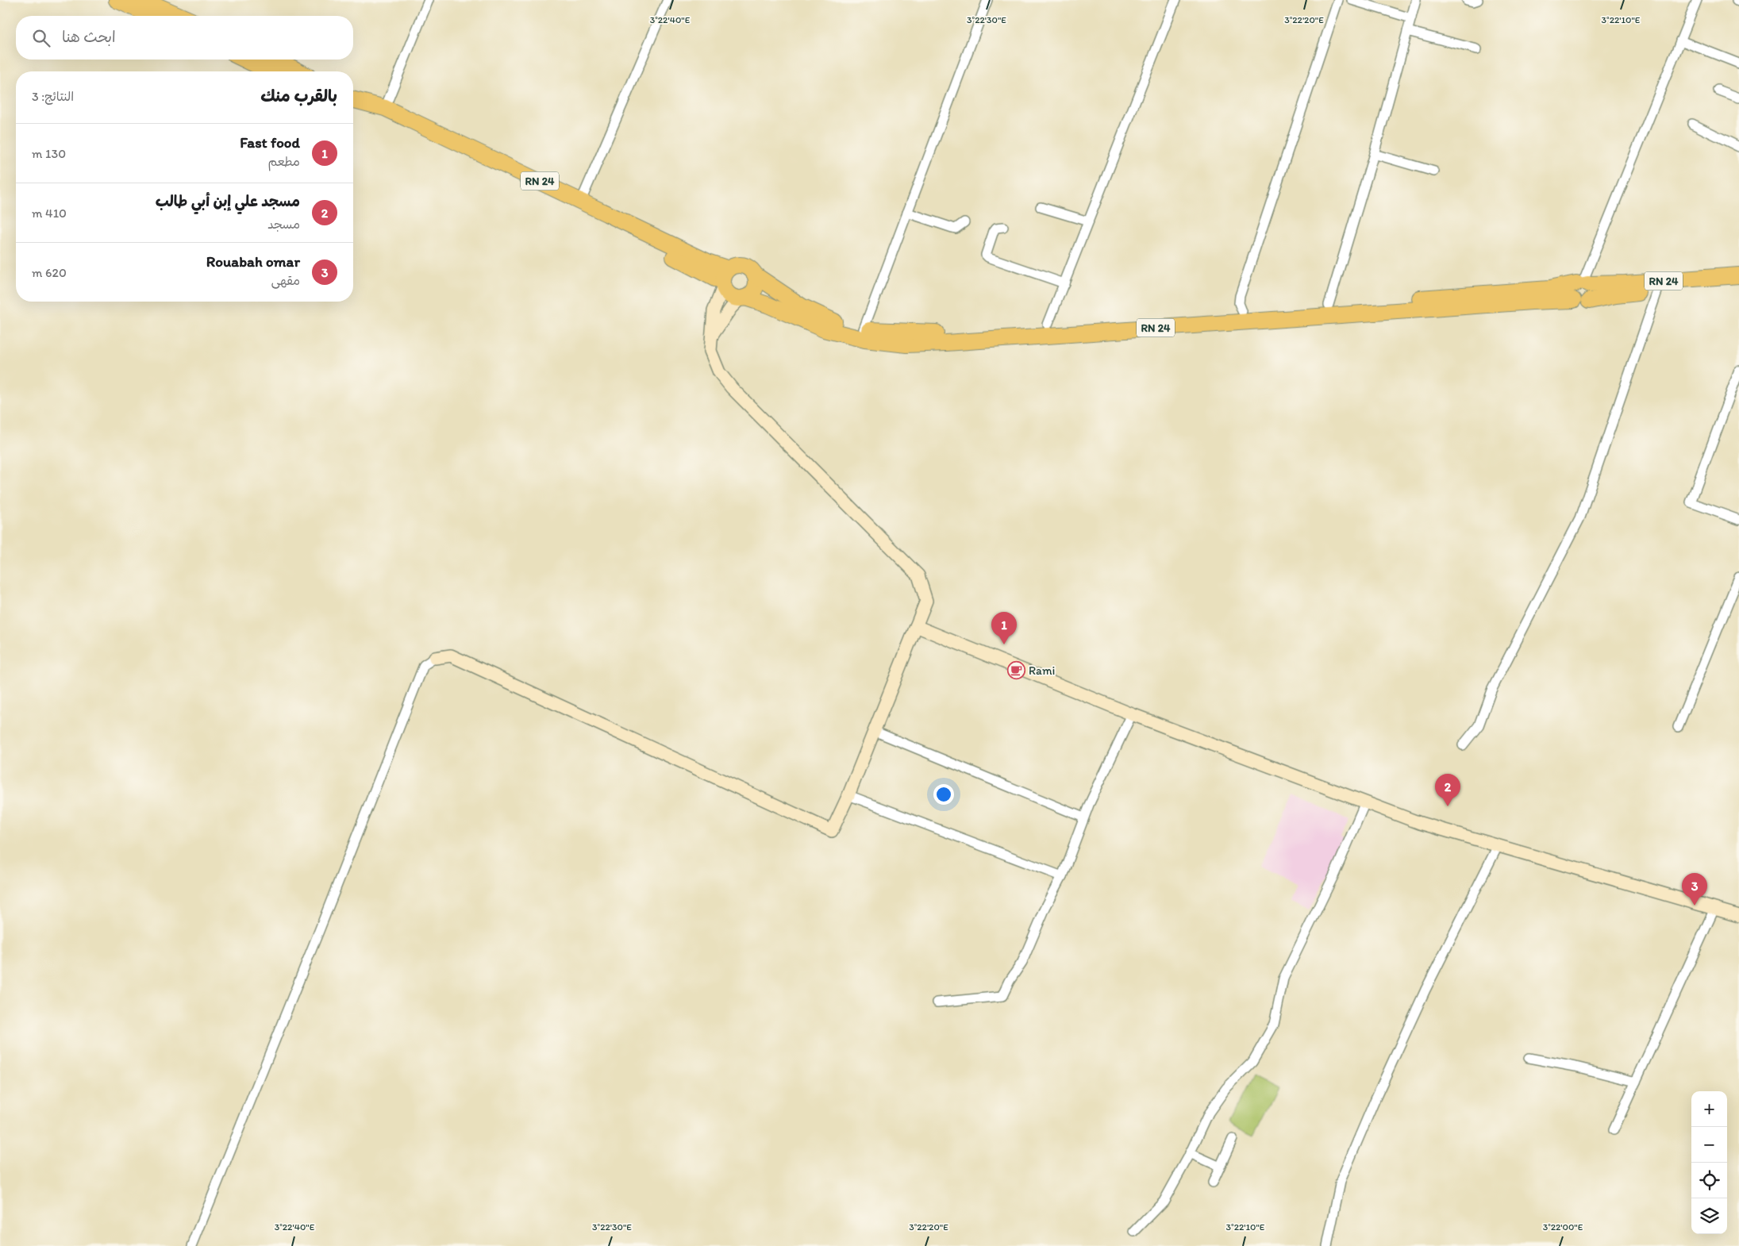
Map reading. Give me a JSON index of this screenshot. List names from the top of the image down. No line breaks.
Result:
{"streets":{"highway":["RN 24"]},"places":{"cafe":["Rami"]},"page":{"search":"ابحث هنا","heading":["بالقرب منك","النتائج: 3"],"list":[{"mark":"1","name":"Fast food","note":"مطعم","value":"130 m"},{"mark":"2","name":"مسجد علي إبن أبي طالب","note":"مسجد","value":"410 m"},{"mark":"3","name":"Rouabah omar","note":"مقهى","value":"620 m"}],"pins":["1","2","3"],"map_buttons":["+","−"]},"coordinates":["3°22'40\"E","3°22'30\"E","3°22'20\"E","3°22'10\"E","3°22'00\"E"]}
